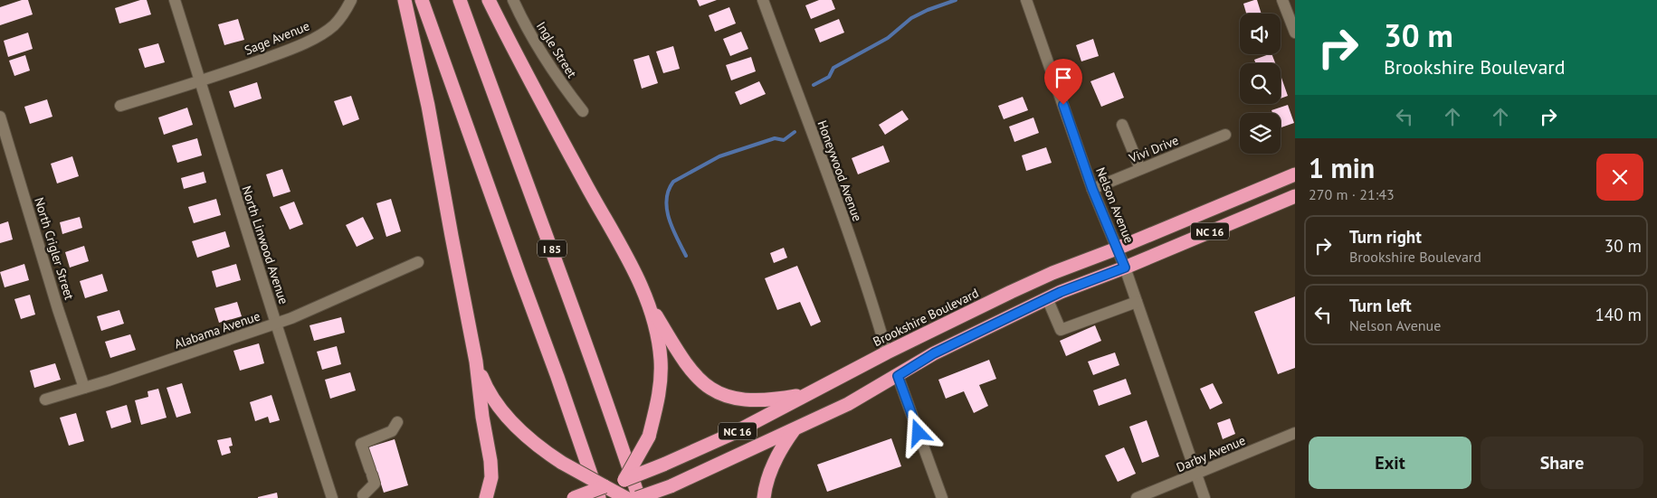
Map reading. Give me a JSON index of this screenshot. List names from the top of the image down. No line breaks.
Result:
{"streets":{"highway":["NC 16","I 85","Brookshire Boulevard"],"street":["Sage Avenue","Ingle Street","Vivi Drive","Honeywood Avenue","Nelson Avenue","North Linwood Avenue","North Crigler Street","Alabama Avenue","Darby Avenue"]},"crossings":[["Sage Avenue","North Linwood Avenue"],["Vivi Drive","Nelson Avenue"],["Honeywood Avenue","Brookshire Boulevard"],["Nelson Avenue","NC 16"],["Nelson Avenue","Brookshire Boulevard"],["Nelson Avenue","Darby Avenue"],["NC 16","I 85"],["North Linwood Avenue","Alabama Avenue"],["North Crigler Street","Alabama Avenue"]],"page":{"turn":["30 m","Brookshire Boulevard"],"heading":["1 min","270 m · 21:43"],"list":[{"name":"Turn right","note":"Brookshire Boulevard","value":"30 m"},{"name":"Turn left","note":"Nelson Avenue","value":"140 m"}],"buttons":["Exit","Share"]}}
